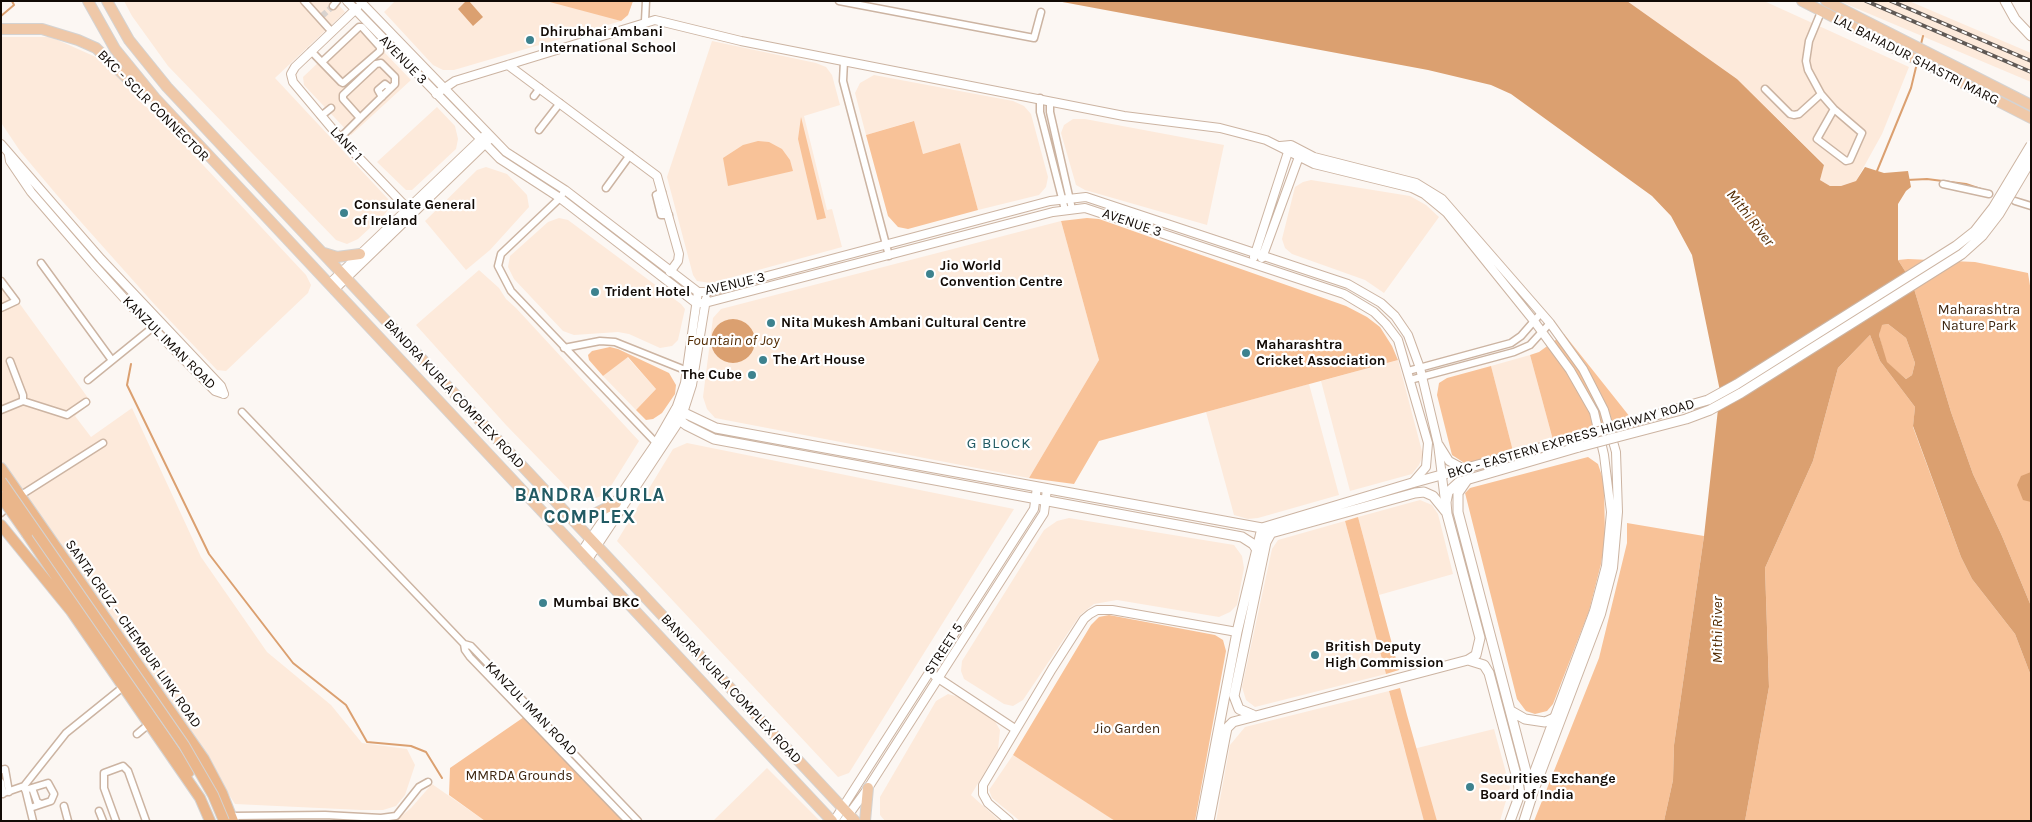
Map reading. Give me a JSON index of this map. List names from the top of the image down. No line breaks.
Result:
{"streets":{"highway":["SANTA CRUZ – CHEMBUR LINK ROAD"],"main road":["LAL BAHADUR SHASTRI MARG","BKC - SCLR CONNECTOR","BANDRA KURLA COMPLEX ROAD","BKC - EASTERN EXPRESS HIGHWAY ROAD"],"street":["AVENUE 3","LANE 1","KANZUL IMAN ROAD","STREET 5"]},"crossings":[["AVENUE 3","BKC - EASTERN EXPRESS HIGHWAY ROAD"],["BKC - SCLR CONNECTOR","BANDRA KURLA COMPLEX ROAD"],["BANDRA KURLA COMPLEX ROAD","STREET 5"]],"districts":["G BLOCK","BANDRA KURLA COMPLEX"],"water":["Mithi River","Fountain of Joy"],"parks":["Maharashtra Nature Park","Jio Garden","MMRDA Grounds"],"places":["Dhirubhai Ambani International School","Consulate General of Ireland","Jio World Convention Centre","Trident Hotel","Nita Mukesh Ambani Cultural Centre","Maharashtra Cricket Association","The Art House","The Cube","Mumbai BKC","British Deputy High Commission","Securities Exchange Board of India"]}
